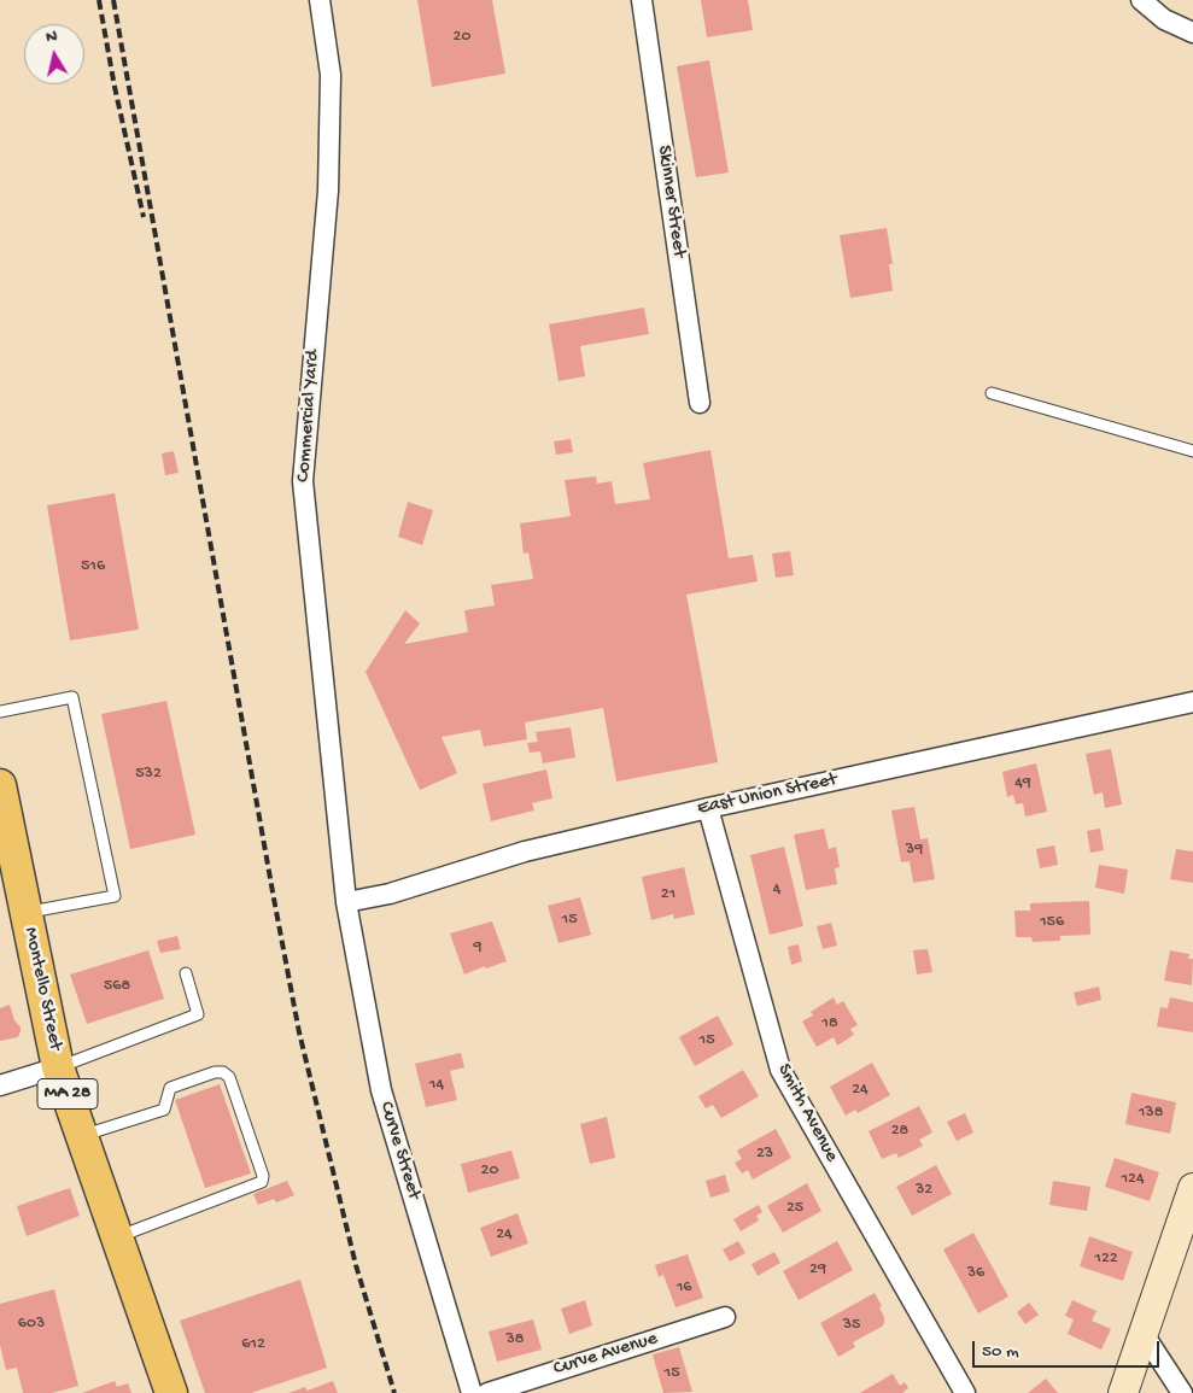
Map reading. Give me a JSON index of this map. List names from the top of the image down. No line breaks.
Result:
{"streets":{"main road":["Montello Street","MA 28"],"street":["Skinner Street","Commercial Yard","East Union Street","Smith Avenue","Curve Street","Curve Avenue"]},"crossings":[["Commercial Yard","East Union Street"],["Commercial Yard","Curve Street"],["East Union Street","Smith Avenue"],["East Union Street","Curve Street"]],"house_numbers":["20","516","532","49","39","4","21","15","156","9","568","18","15","14","24","138","28","23","20","124","32","25","24","122","29","36","16","603","35","38","612","15"],"scale_bar":"50 m","north":"top"}
